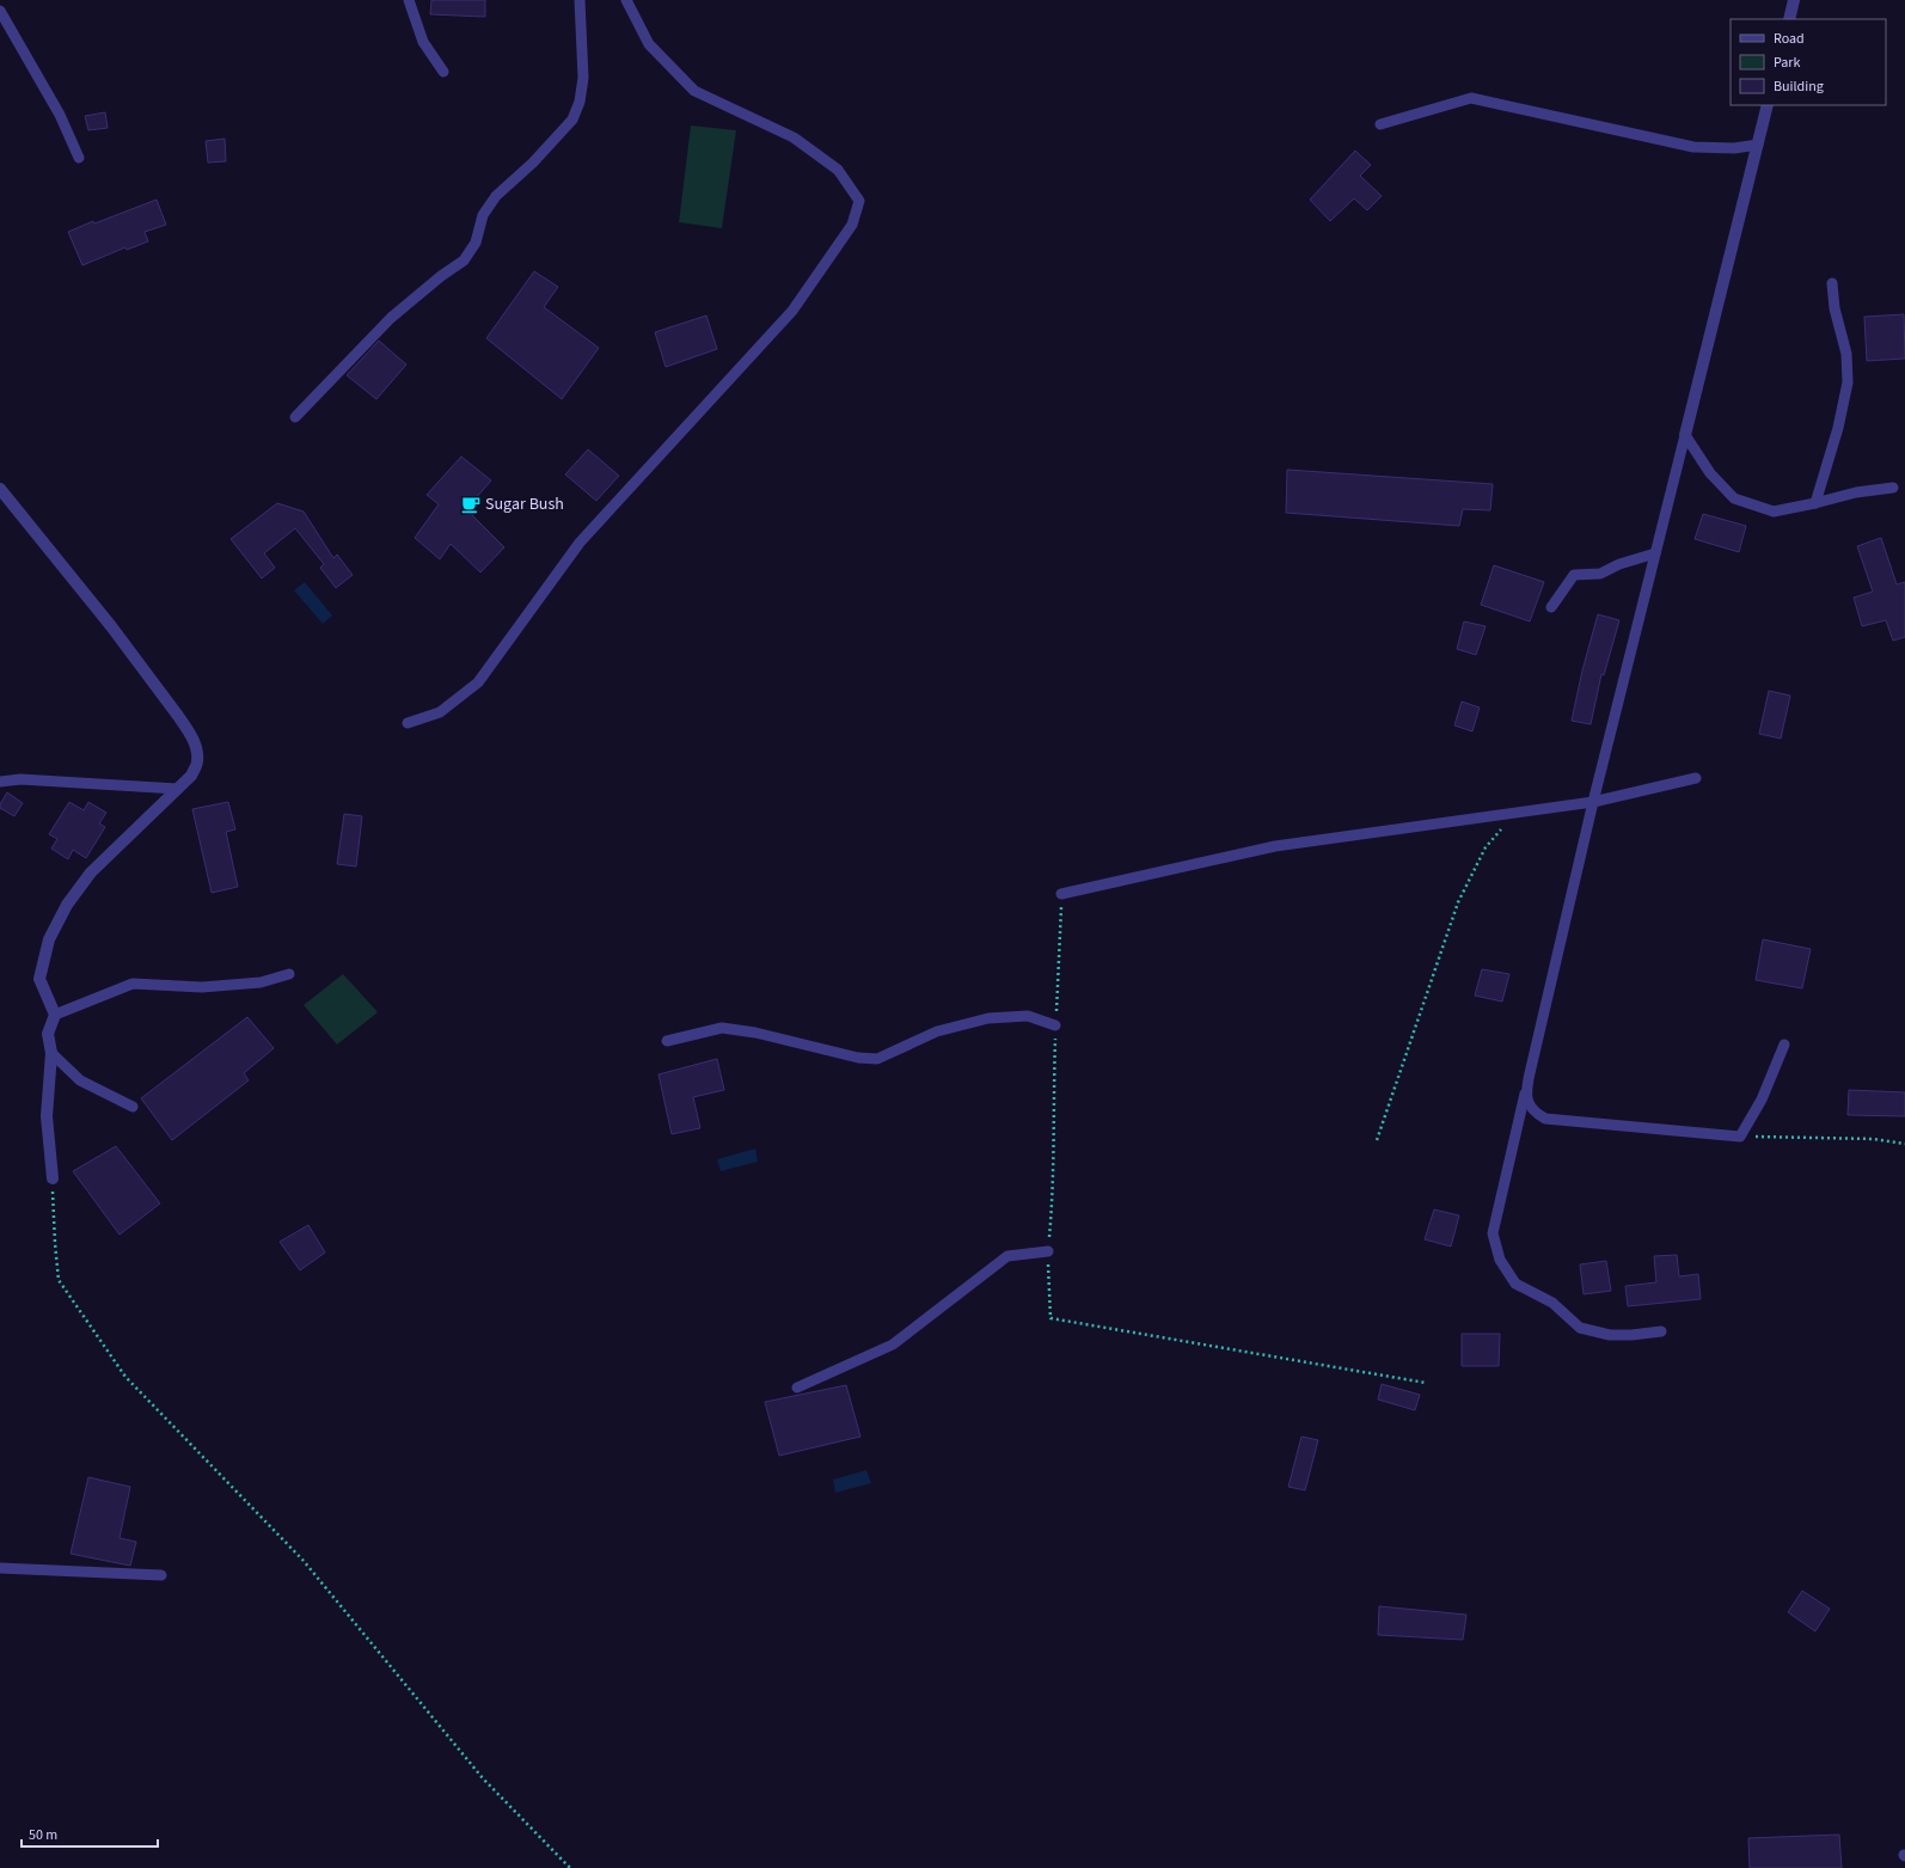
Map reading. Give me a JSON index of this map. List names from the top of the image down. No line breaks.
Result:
{"places":{"cafe":["Sugar Bush"]},"legend":["Road","Park","Building"],"scale_bar":"50 m"}
